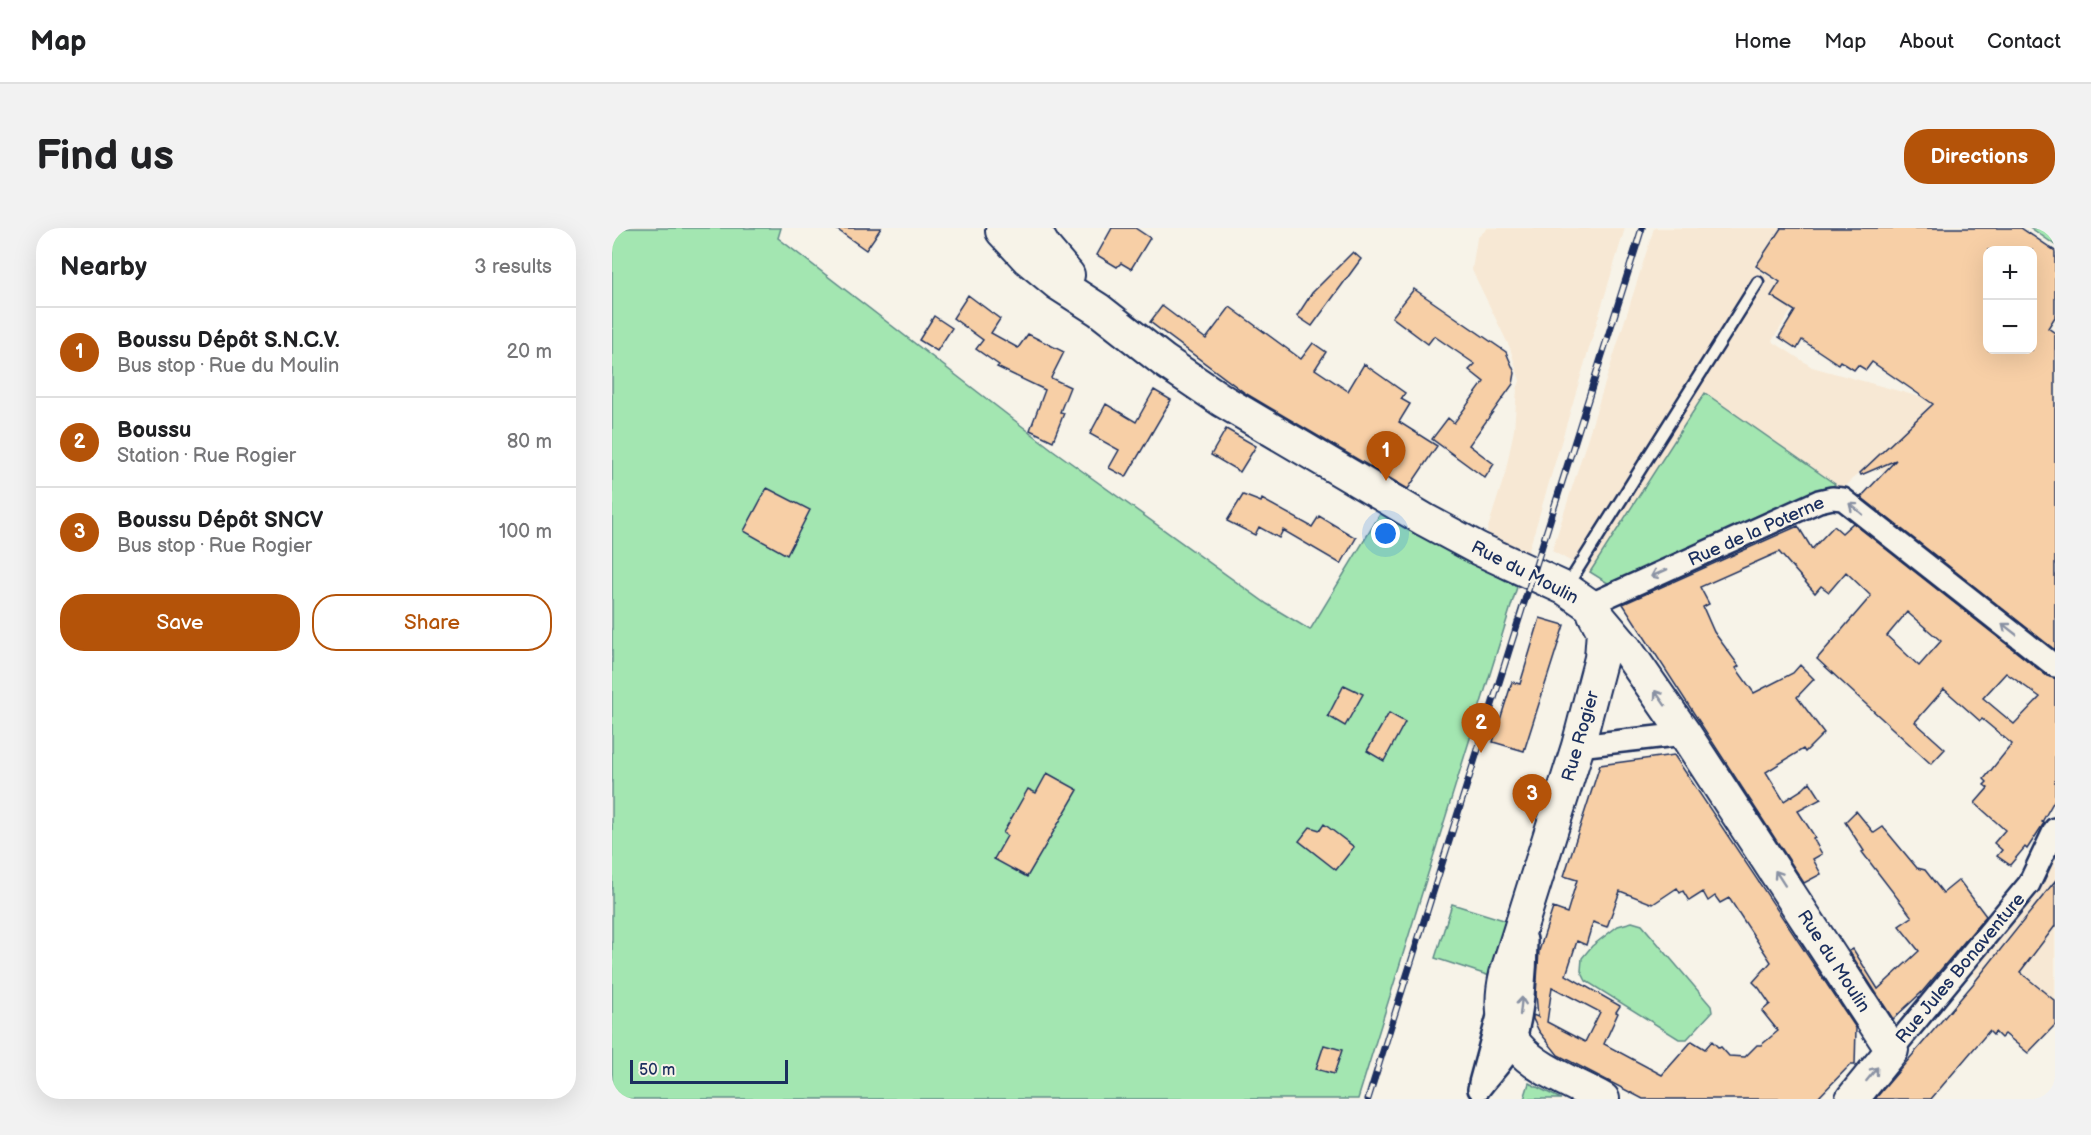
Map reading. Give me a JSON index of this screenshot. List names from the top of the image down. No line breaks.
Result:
{"streets":{"street":["Rue de la Poterne","Rue du Moulin","Rue Rogier","Rue Jules Bonaventure"]},"crossings":[["Rue de la Poterne","Rue du Moulin"],["Rue de la Poterne","Rue Rogier"],["Rue du Moulin","Rue Rogier"],["Rue du Moulin","Rue Jules Bonaventure"]],"one_way":["Rue de la Poterne","Rue du Moulin"],"scale_bar":"50 m","page":{"header":"Map","nav":["Home","Map","About","Contact"],"buttons":["Directions",["Save","Share"]],"title":"Find us","heading":["Nearby","3 results"],"map_buttons":["+","−"],"list":[{"mark":"1","name":"Boussu Dépôt S.N.C.V.","note":"Bus stop · Rue du Moulin","value":"20 m"},{"mark":"2","name":"Boussu","note":"Station · Rue Rogier","value":"80 m"},{"mark":"3","name":"Boussu Dépôt SNCV","note":"Bus stop · Rue Rogier","value":"100 m"}],"pins":["1","2","3"],"scale":"50 m"}}
